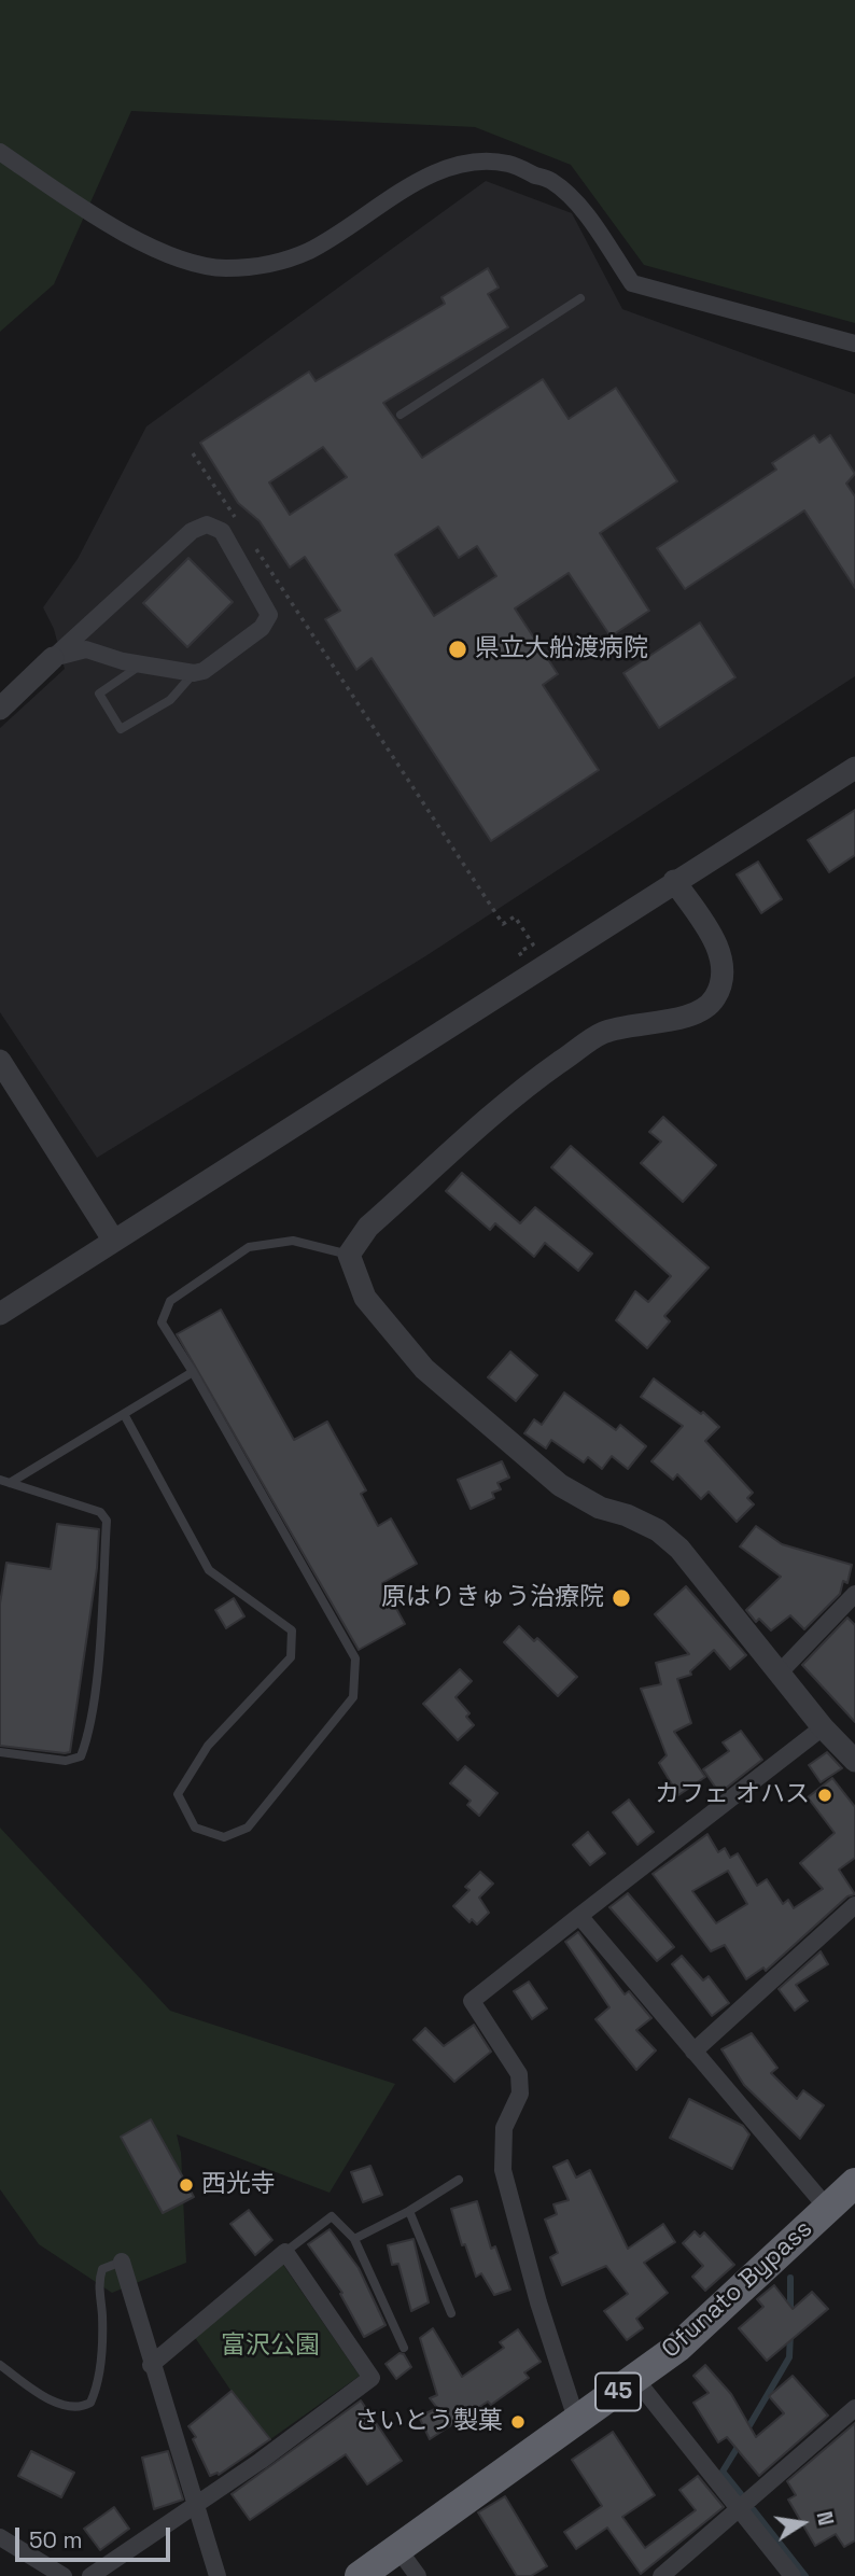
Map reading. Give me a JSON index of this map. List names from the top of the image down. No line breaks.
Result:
{"streets":{"highway":["Ofunato Bypass","45"]},"parks":["富沢公園"],"places":["県立大船渡病院","原はりきゅう治療院","カフェ オハス","西光寺","さいとう製菓"],"scale_bar":"50 m","north":"right"}
